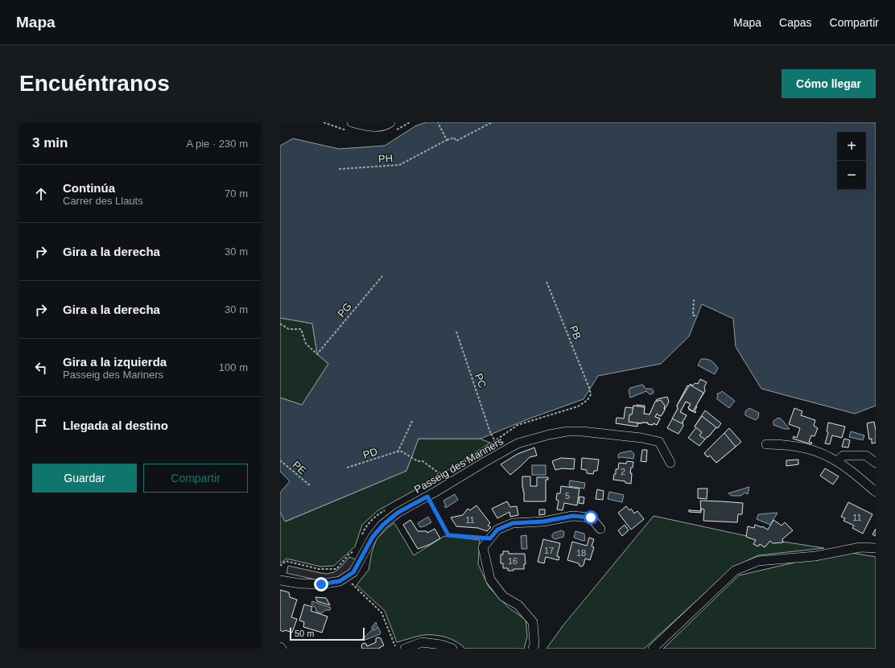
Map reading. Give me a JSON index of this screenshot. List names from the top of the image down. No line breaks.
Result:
{"streets":{"street":["Passeig des Mariners"],"path":["PH","PG","PB","PC","PD","PE"]},"crossings":[["PB","PC"]],"house_numbers":["2","5","11","11","17","18","16"],"scale_bar":"50 m","page":{"header":"Mapa","nav":["Mapa","Capas","Compartir"],"buttons":["Cómo llegar",["Guardar","Compartir"]],"title":"Encuéntranos","heading":["3 min","A pie · 230 m"],"map_buttons":["+","−"],"list":[["Continúa","Carrer des Llauts","70 m"],["Gira a la derecha","30 m"],["Gira a la derecha","30 m"],["Gira a la izquierda","Passeig des Mariners","100 m"],"Llegada al destino"],"scale":"50 m"}}
